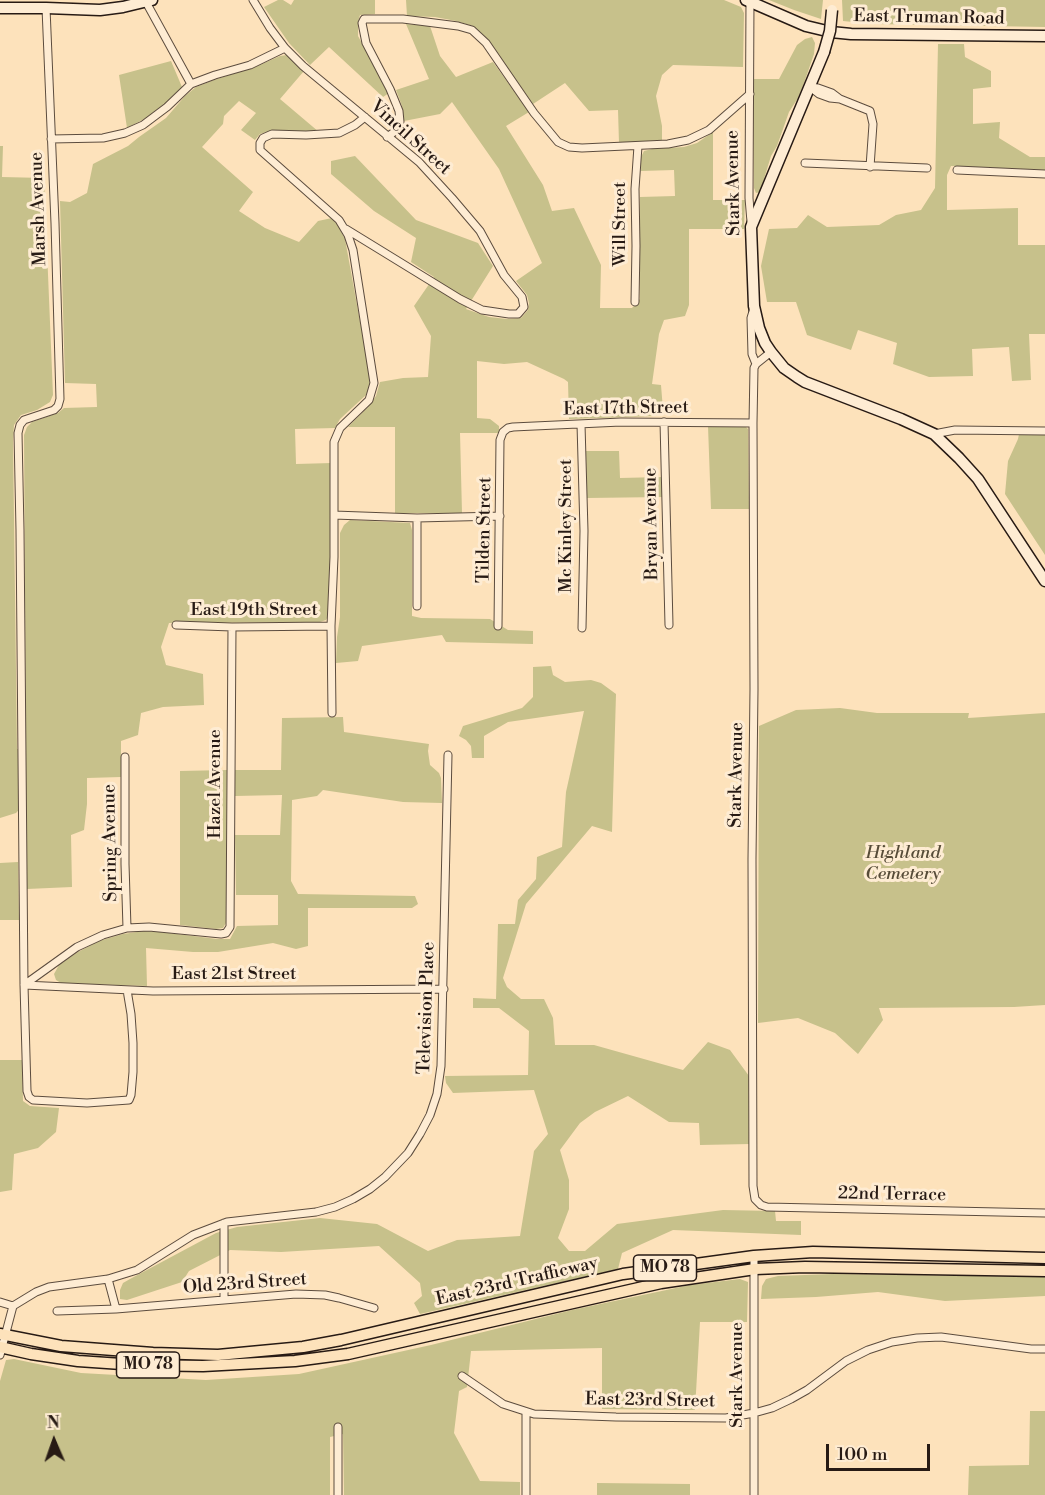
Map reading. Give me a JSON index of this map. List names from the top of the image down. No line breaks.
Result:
{"streets":{"main road":["East Truman Road","Stark Avenue","MO 78","East 23rd Trafficway"],"street":["Vincil Street","Marsh Avenue","Will Street","East 17th Street","Bryan Avenue","Mc Kinley Street","Tilden Street","East 19th Street","Hazel Avenue","Spring Avenue","East 21st Street","Television Place","22nd Terrace","Old 23rd Street","East 23rd Street"]},"crossings":[["East Truman Road","Stark Avenue"],["Stark Avenue","East 17th Street"],["Stark Avenue","22nd Terrace"],["Stark Avenue","East 23rd Trafficway"],["Stark Avenue","East 23rd Street"],["Marsh Avenue","East 21st Street"],["East 17th Street","Bryan Avenue"],["East 17th Street","Mc Kinley Street"],["East 17th Street","Tilden Street"],["East 19th Street","Hazel Avenue"],["Hazel Avenue","Spring Avenue"],["East 21st Street","Television Place"]],"parks":["Highland Cemetery"],"scale_bar":"100 m","north":"top"}
